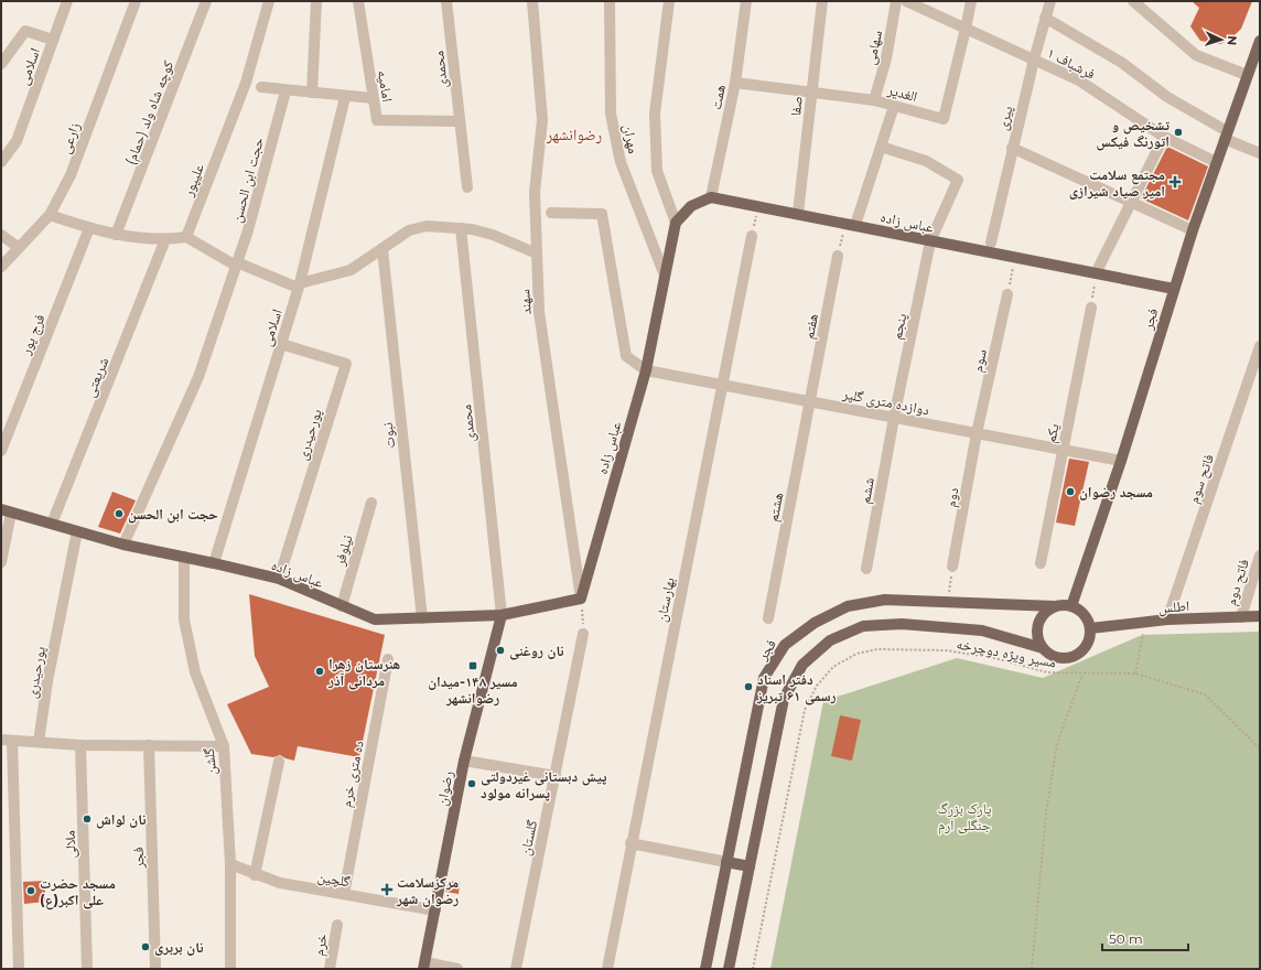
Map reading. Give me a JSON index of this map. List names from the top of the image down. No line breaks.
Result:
{"streets":{"main road":["عباس زاده","فجر","اطلس","رضوان"],"street":["سهامی","فرشباف ۱","اسلامی","محمدی","امامیه","الغدیر","همت","صفا","کوچه شاه ولد (حمام)","پیری","زارعی","مهران","علیپور","حجت ابن الحسن","سهند","هفتم","پنجم","فرج پور","سوم","شریعتی","دوازده متری گلپر","یکم","پورحیدری","نبوت","فاتح سوم","ششم","دوم","هشتم","نیلوفر","فاتح دوم","بهارستان","گلشن","ده متری خرم","گلستان","ملالی","گلچین","خرم"],"path":["مسیر ویژه دوچرخه"]},"crossings":[["سهامی","الغدیر"],["فرشباف ۱","الغدیر"],["فرشباف ۱","پیری"],["فرشباف ۱","فجر"],["اسلامی","عباس زاده"],["اسلامی","پورحیدری"],["محمدی","امامیه"],["محمدی","عباس زاده"],["محمدی","رضوان"],["الغدیر","همت"],["الغدیر","صفا"],["همت","عباس زاده"],["صفا","عباس زاده"],["مهران","عباس زاده"],["حجت ابن الحسن","عباس زاده"],["عباس زاده","سهند"],["عباس زاده","فجر"],["عباس زاده","پنجم"],["عباس زاده","شریعتی"],["عباس زاده","دوازده متری گلپر"],["عباس زاده","پورحیدری"],["عباس زاده","نبوت"],["عباس زاده","نیلوفر"],["عباس زاده","گلشن"],["عباس زاده","رضوان"],["فجر","دوازده متری گلپر"],["فجر","اطلس"],["هفتم","دوازده متری گلپر"],["هفتم","هشتم"],["پنجم","دوازده متری گلپر"],["پنجم","ششم"],["سوم","دوازده متری گلپر"],["سوم","دوم"],["دوازده متری گلپر","یکم"],["دوازده متری گلپر","ششم"],["دوازده متری گلپر","دوم"],["دوازده متری گلپر","هشتم"],["دوازده متری گلپر","بهارستان"],["فاتح سوم","اطلس"],["فاتح دوم","اطلس"],["گلشن","گلچین"],["ده متری خرم","گلچین"],["رضوان","گلچین"]],"districts":["رضوانشهر"],"parks":["پارک بزرگ جنگلی ارم"],"places":{"other":["تشخیص و اتورنگ فیکس","مسجد رضوان","حجت ابن الحسن","نان روغنی","هنرستان زهرا مردانی آذر","دفتر اسناد رسمی ۶۱ تبریز","پیش دبستانی غیردولتی پسرانه مولود","نان لواش","مسجد حضرت علی اکبر(ع)","نان بربری"],"health":["مجتمع سلامت امیر صیاد شیرازی","مرکزسلامت رضوان شهر"],"transit":["مسیر ۱۴۸-میدان رضوانشهر"]},"scale_bar":"50 m","north":"right"}
